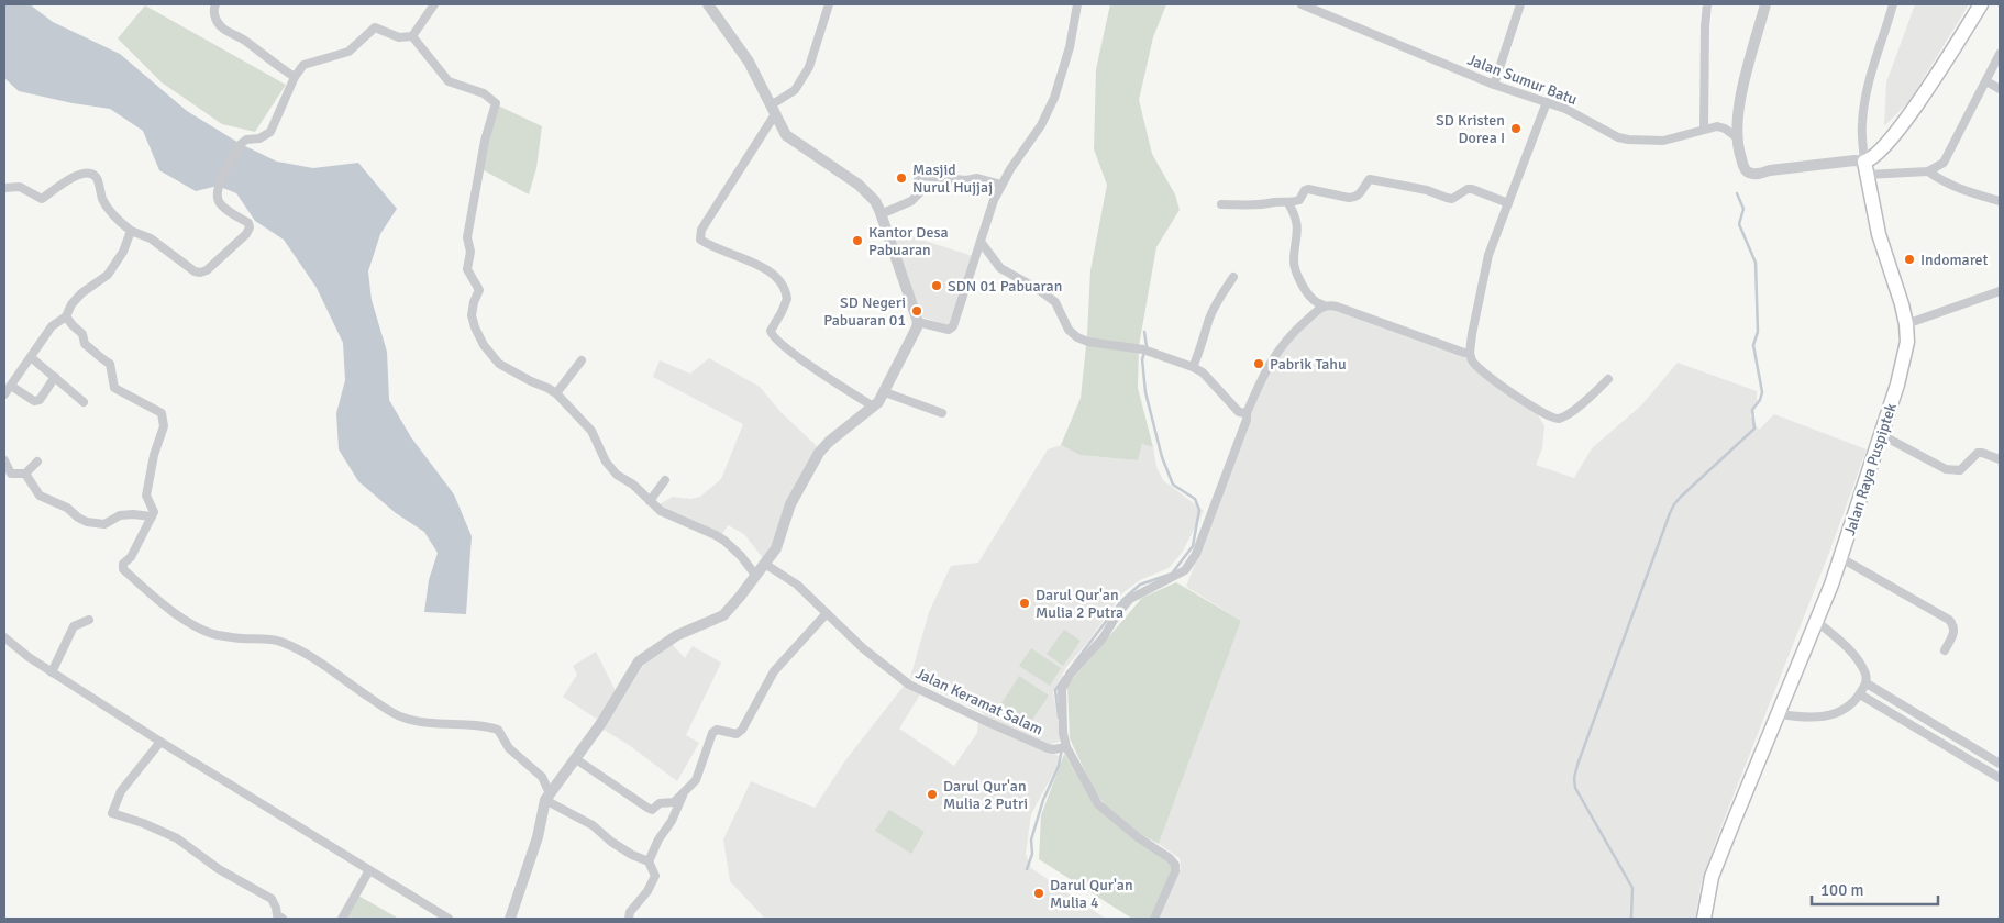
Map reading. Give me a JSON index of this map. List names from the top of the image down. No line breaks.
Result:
{"streets":{"main road":["Jalan Raya Puspiptek"],"street":["Jalan Sumur Batu","Jalan Keramat Salam"]},"places":["SD Kristen Dorea I","Masjid Nurul Hujjaj","Kantor Desa Pabuaran","Indomaret","SDN 01 Pabuaran","SD Negeri Pabuaran 01","Pabrik Tahu","Darul Qur'an Mulia 2 Putra","Darul Qur'an Mulia 2 Putri","Darul Qur'an Mulia 4"],"scale_bar":"100 m"}
